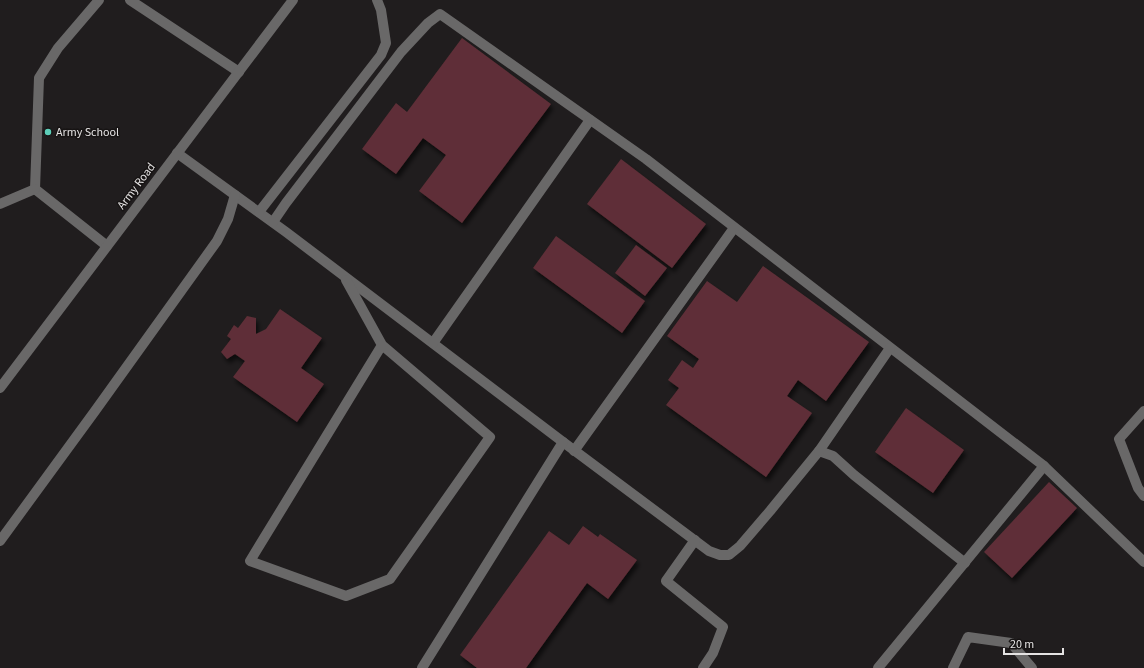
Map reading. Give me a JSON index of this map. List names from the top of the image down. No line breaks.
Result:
{"streets":{"street":["Army Road"]},"places":["Army School"],"scale_bar":"20 m"}
